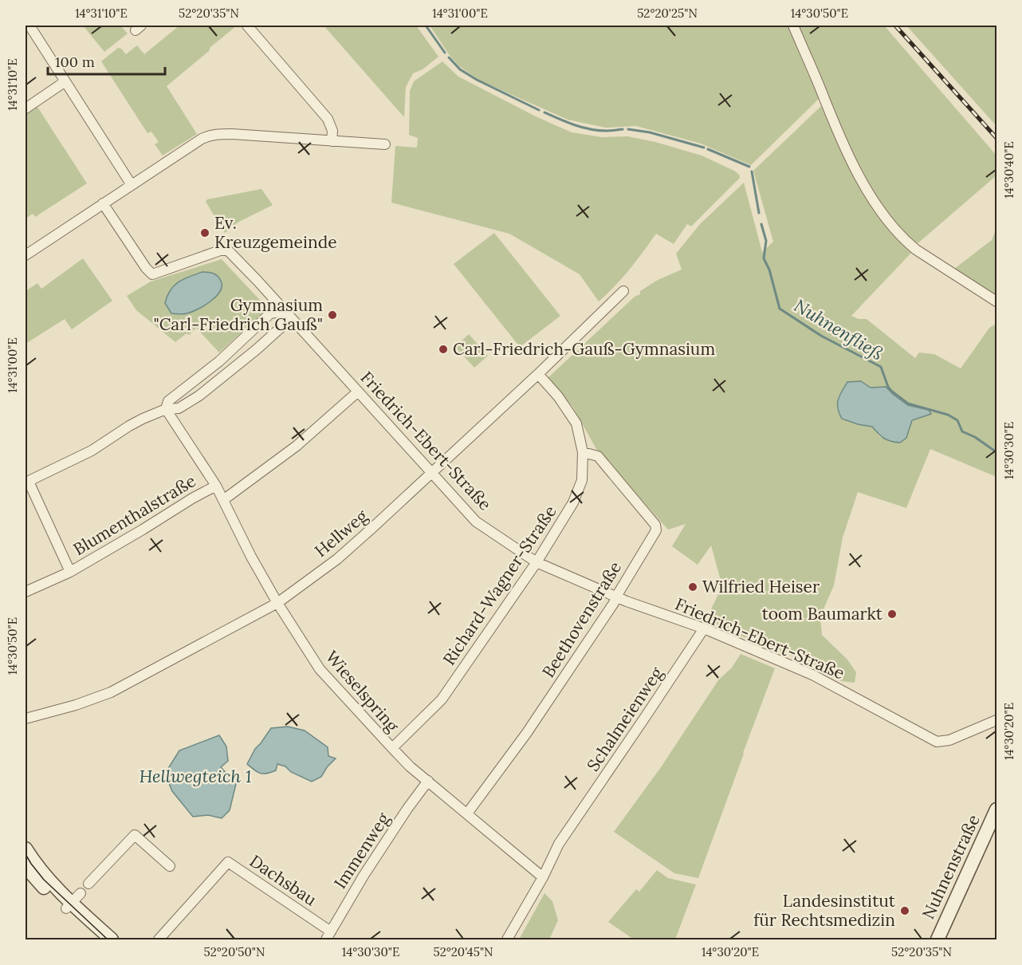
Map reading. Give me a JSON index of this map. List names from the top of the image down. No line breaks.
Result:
{"streets":{"street":["Friedrich-Ebert-Straße","Blumenthalstraße","Hellweg","Richard-Wagner-Straße","Beethovenstraße","Wieselspring","Schalmeienweg","Immenweg","Nuhnenstraße","Dachsbau"]},"crossings":[["Friedrich-Ebert-Straße","Hellweg"],["Friedrich-Ebert-Straße","Richard-Wagner-Straße"],["Friedrich-Ebert-Straße","Beethovenstraße"],["Friedrich-Ebert-Straße","Schalmeienweg"],["Blumenthalstraße","Wieselspring"],["Hellweg","Richard-Wagner-Straße"],["Hellweg","Wieselspring"],["Richard-Wagner-Straße","Beethovenstraße"],["Richard-Wagner-Straße","Wieselspring"],["Beethovenstraße","Wieselspring"],["Wieselspring","Schalmeienweg"],["Wieselspring","Immenweg"],["Immenweg","Dachsbau"]],"water":["Nuhnenfließ","Hellwegteich 1"],"places":["Ev. Kreuzgemeinde","Gymnasium \"Carl-Friedrich Gauß\"","Carl-Friedrich-Gauß-Gymnasium","Wilfried Heiser","toom Baumarkt","Landesinstitut für Rechtsmedizin"],"scale_bar":"100 m","coordinates":["14°31'10\"E","52°20'35\"N","14°31'00\"E","52°20'25\"N","14°30'50\"E","14°30'40\"E","14°30'30\"E","14°30'20\"E","52°20'50\"N","52°20'45\"N"]}
